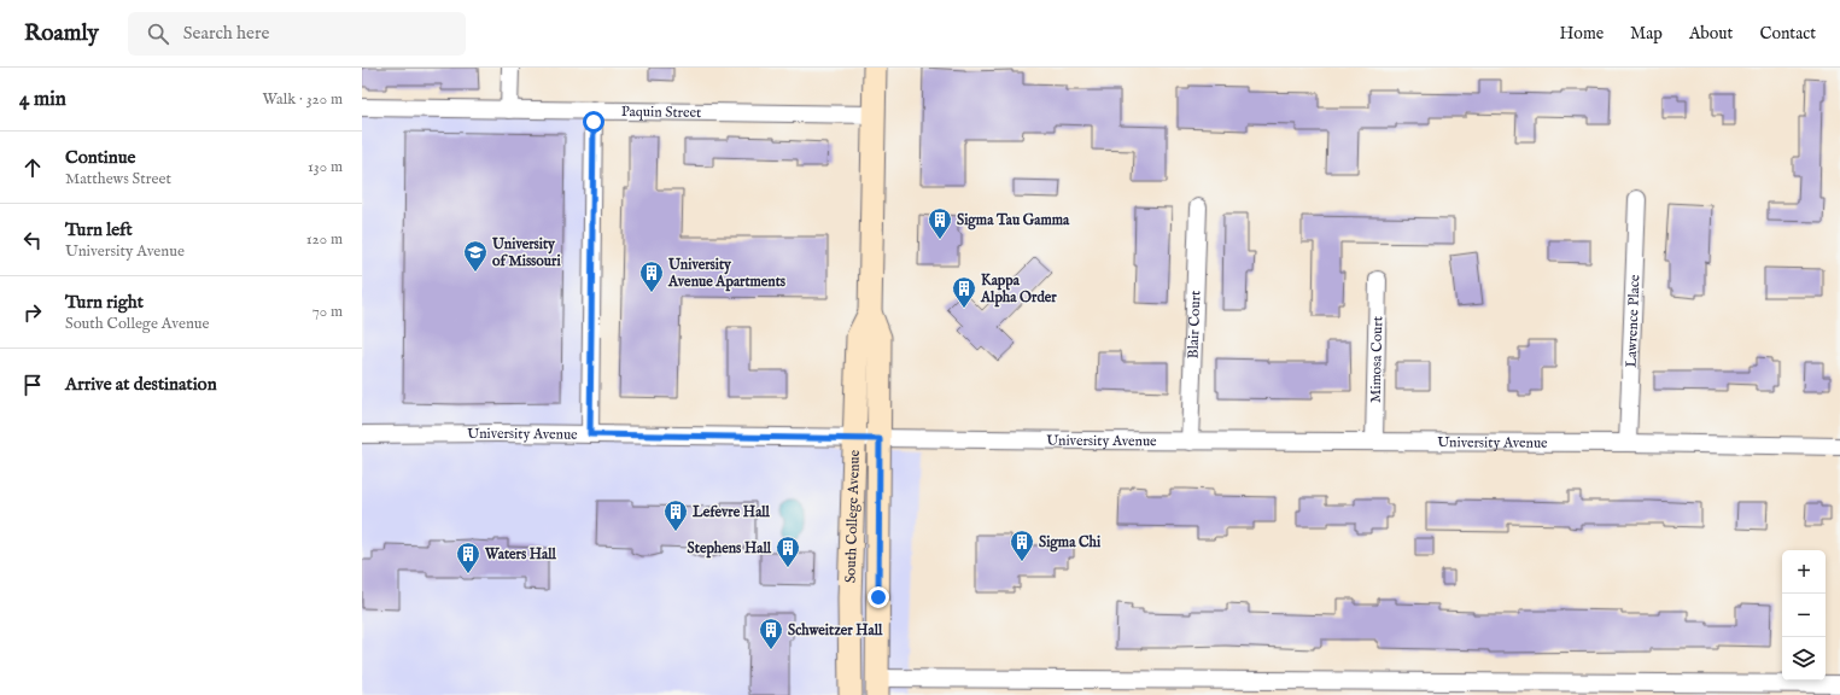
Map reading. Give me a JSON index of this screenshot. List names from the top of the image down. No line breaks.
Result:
{"streets":{"main road":["South College Avenue"],"street":["Paquin Street","Lawrence Place","Blair Court","Mimosa Court","University Avenue"]},"crossings":[["Paquin Street","South College Avenue"],["Lawrence Place","University Avenue"],["Blair Court","University Avenue"],["Mimosa Court","University Avenue"],["University Avenue","South College Avenue"]],"places":{"building":["Sigma Tau Gamma","University Avenue Apartments","Kappa Alpha Order","Lefevre Hall","Sigma Chi","Stephens Hall","Waters Hall","Schweitzer Hall"],"school or university":["University of Missouri"]},"page":{"header":"Roamly","search":"Search here","nav":["Home","Map","About","Contact"],"heading":["4 min","Walk · 320 m"],"list":[["Continue","Matthews Street","130 m"],["Turn left","University Avenue","120 m"],["Turn right","South College Avenue","70 m"],"Arrive at destination"],"map_buttons":["+","−"]}}
